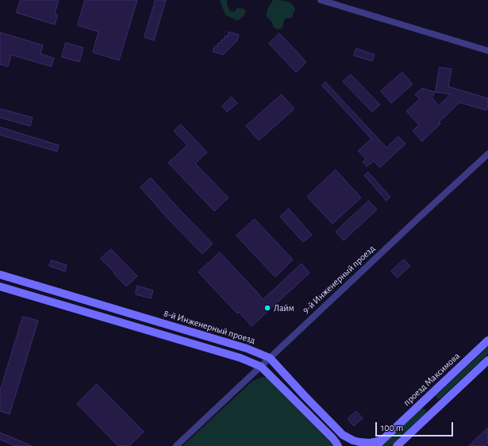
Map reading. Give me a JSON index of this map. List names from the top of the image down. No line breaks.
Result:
{"streets":{"street":["9-й Инженерный проезд","8-й Инженерный проезд","проезд Максимова"]},"crossings":[["9-й Инженерный проезд","8-й Инженерный проезд"],["8-й Инженерный проезд","проезд Максимова"]],"places":["Лайм"],"scale_bar":"100 m"}
